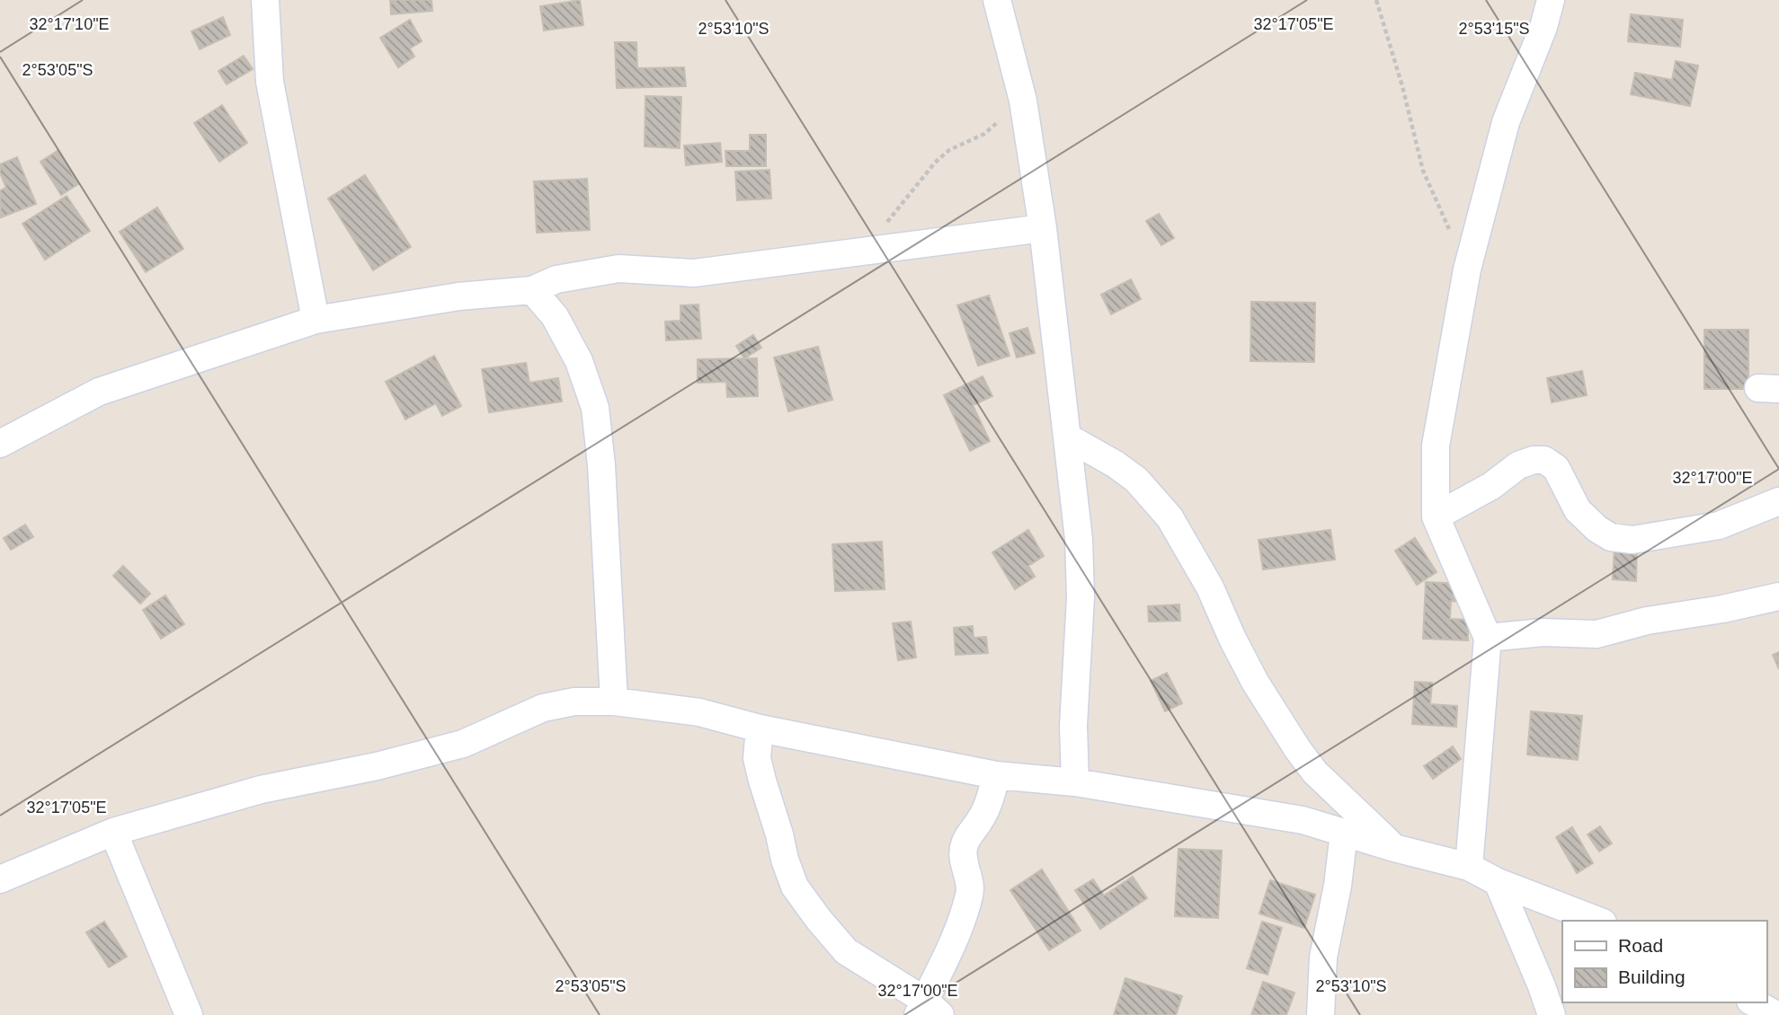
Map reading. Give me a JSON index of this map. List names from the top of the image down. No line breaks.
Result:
{"legend":["Road","Building"],"coordinates":["32°17'10\"E","32°17'05\"E","2°53'10\"S","2°53'15\"S","2°53'05\"S","32°17'00\"E"]}
